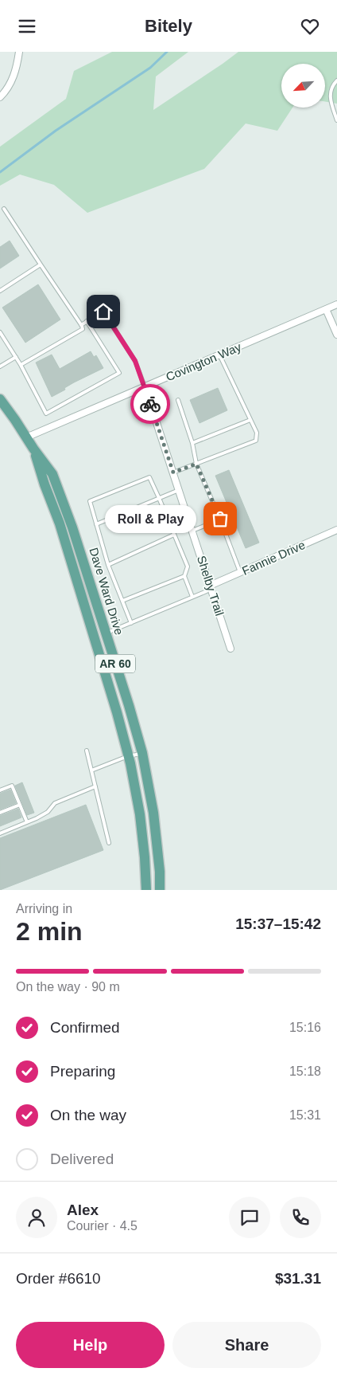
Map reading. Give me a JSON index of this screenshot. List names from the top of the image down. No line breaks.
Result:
{"streets":{"main road":["Dave Ward Drive","AR 60"],"street":["Covington Way","Fannie Drive","Shelby Trail"]},"crossings":[["Covington Way","Shelby Trail"],["Covington Way","Dave Ward Drive"],["Fannie Drive","Shelby Trail"]],"places":["Roll & Play"],"north":"bottom left","page":{"header":"Bitely","bubble":"Roll & Play","heading":["2 min","Arriving in","15:37–15:42"],"panel":["Alex","Courier · 4.5","Order #6610","$31.31"],"bar":"On the way · 90 m","list":[["Confirmed","15:16"],["Preparing","15:18"],["On the way","15:31"],"Delivered"],"buttons":["Help","Share"]}}
